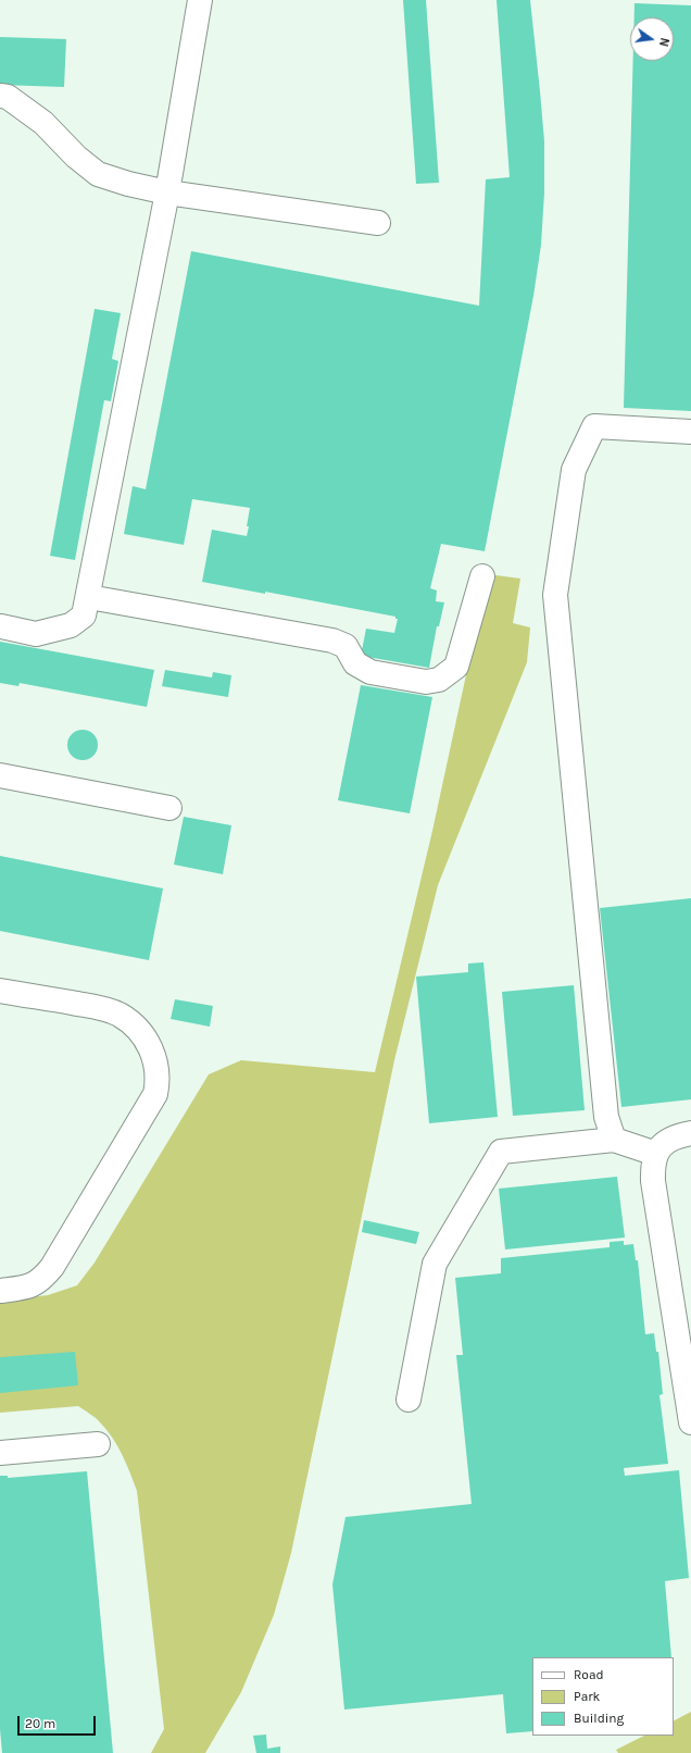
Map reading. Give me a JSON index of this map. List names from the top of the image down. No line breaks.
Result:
{"legend":["Road","Park","Building"],"scale_bar":"20 m","north":"right"}
